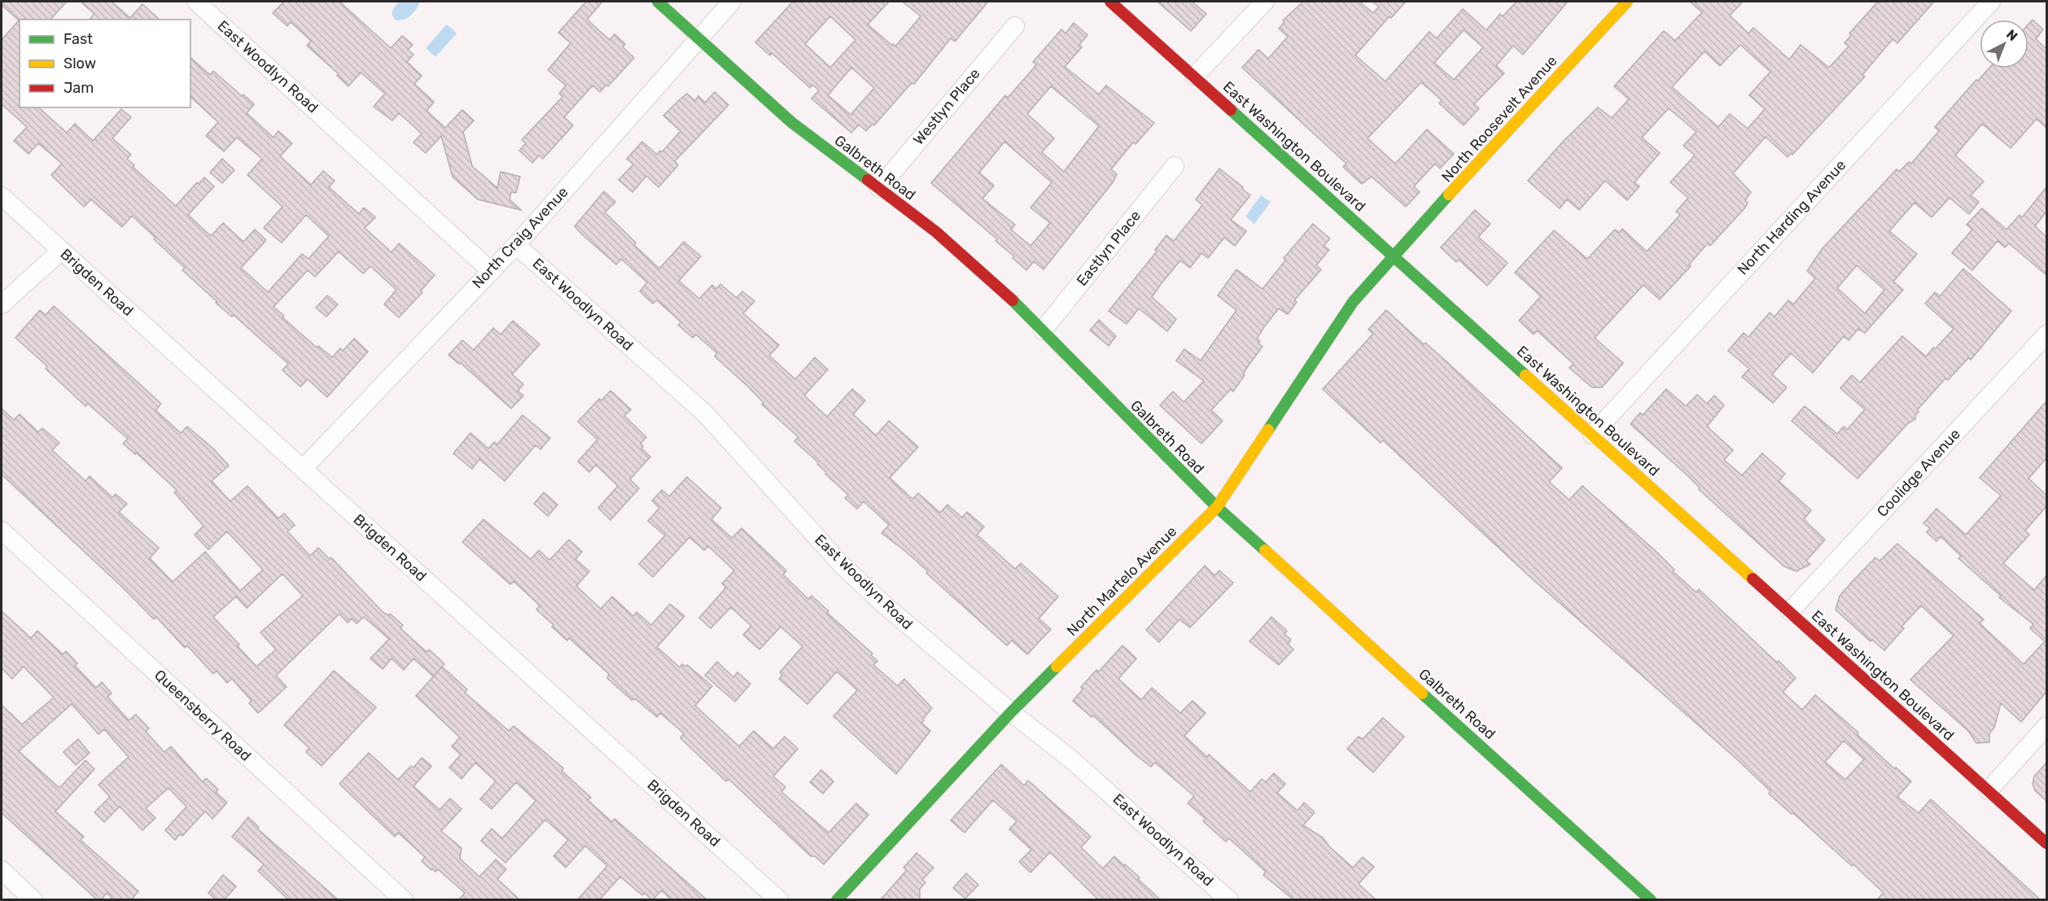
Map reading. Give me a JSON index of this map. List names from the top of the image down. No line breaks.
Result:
{"streets":{"street":["East Woodlyn Road","Westlyn Place","North Roosevelt Avenue","East Washington Boulevard","Galbreth Road","North Harding Avenue","North Craig Avenue","Eastlyn Place","Brigden Road","Coolidge Avenue","North Martelo Avenue","Queensberry Road"]},"crossings":[["East Woodlyn Road","North Craig Avenue"],["East Woodlyn Road","North Martelo Avenue"],["Westlyn Place","Galbreth Road"],["North Roosevelt Avenue","East Washington Boulevard"],["North Roosevelt Avenue","North Martelo Avenue"],["East Washington Boulevard","North Harding Avenue"],["East Washington Boulevard","Coolidge Avenue"],["East Washington Boulevard","North Martelo Avenue"],["Galbreth Road","North Craig Avenue"],["Galbreth Road","Eastlyn Place"],["Galbreth Road","North Martelo Avenue"],["North Craig Avenue","Brigden Road"]],"legend":["Fast","Slow","Jam"],"north":"top right"}
